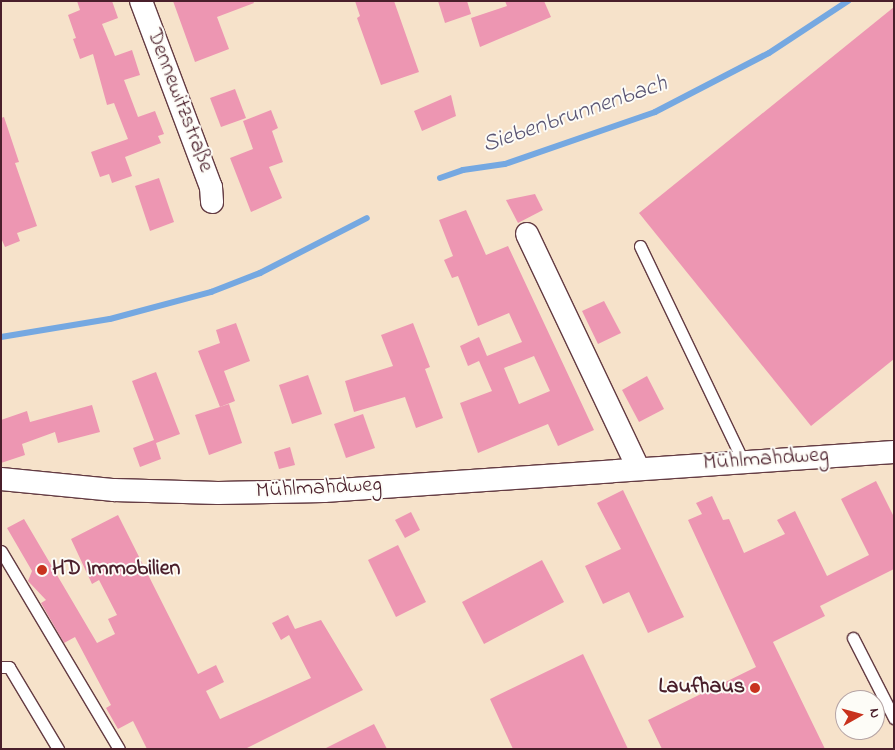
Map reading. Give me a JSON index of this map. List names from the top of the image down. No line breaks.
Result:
{"streets":{"street":["Dennewitzstraße","Mühlmahdweg"]},"water":["Siebenbrunnenbach"],"places":["HD Immobilien","Laufhaus"],"north":"right"}
